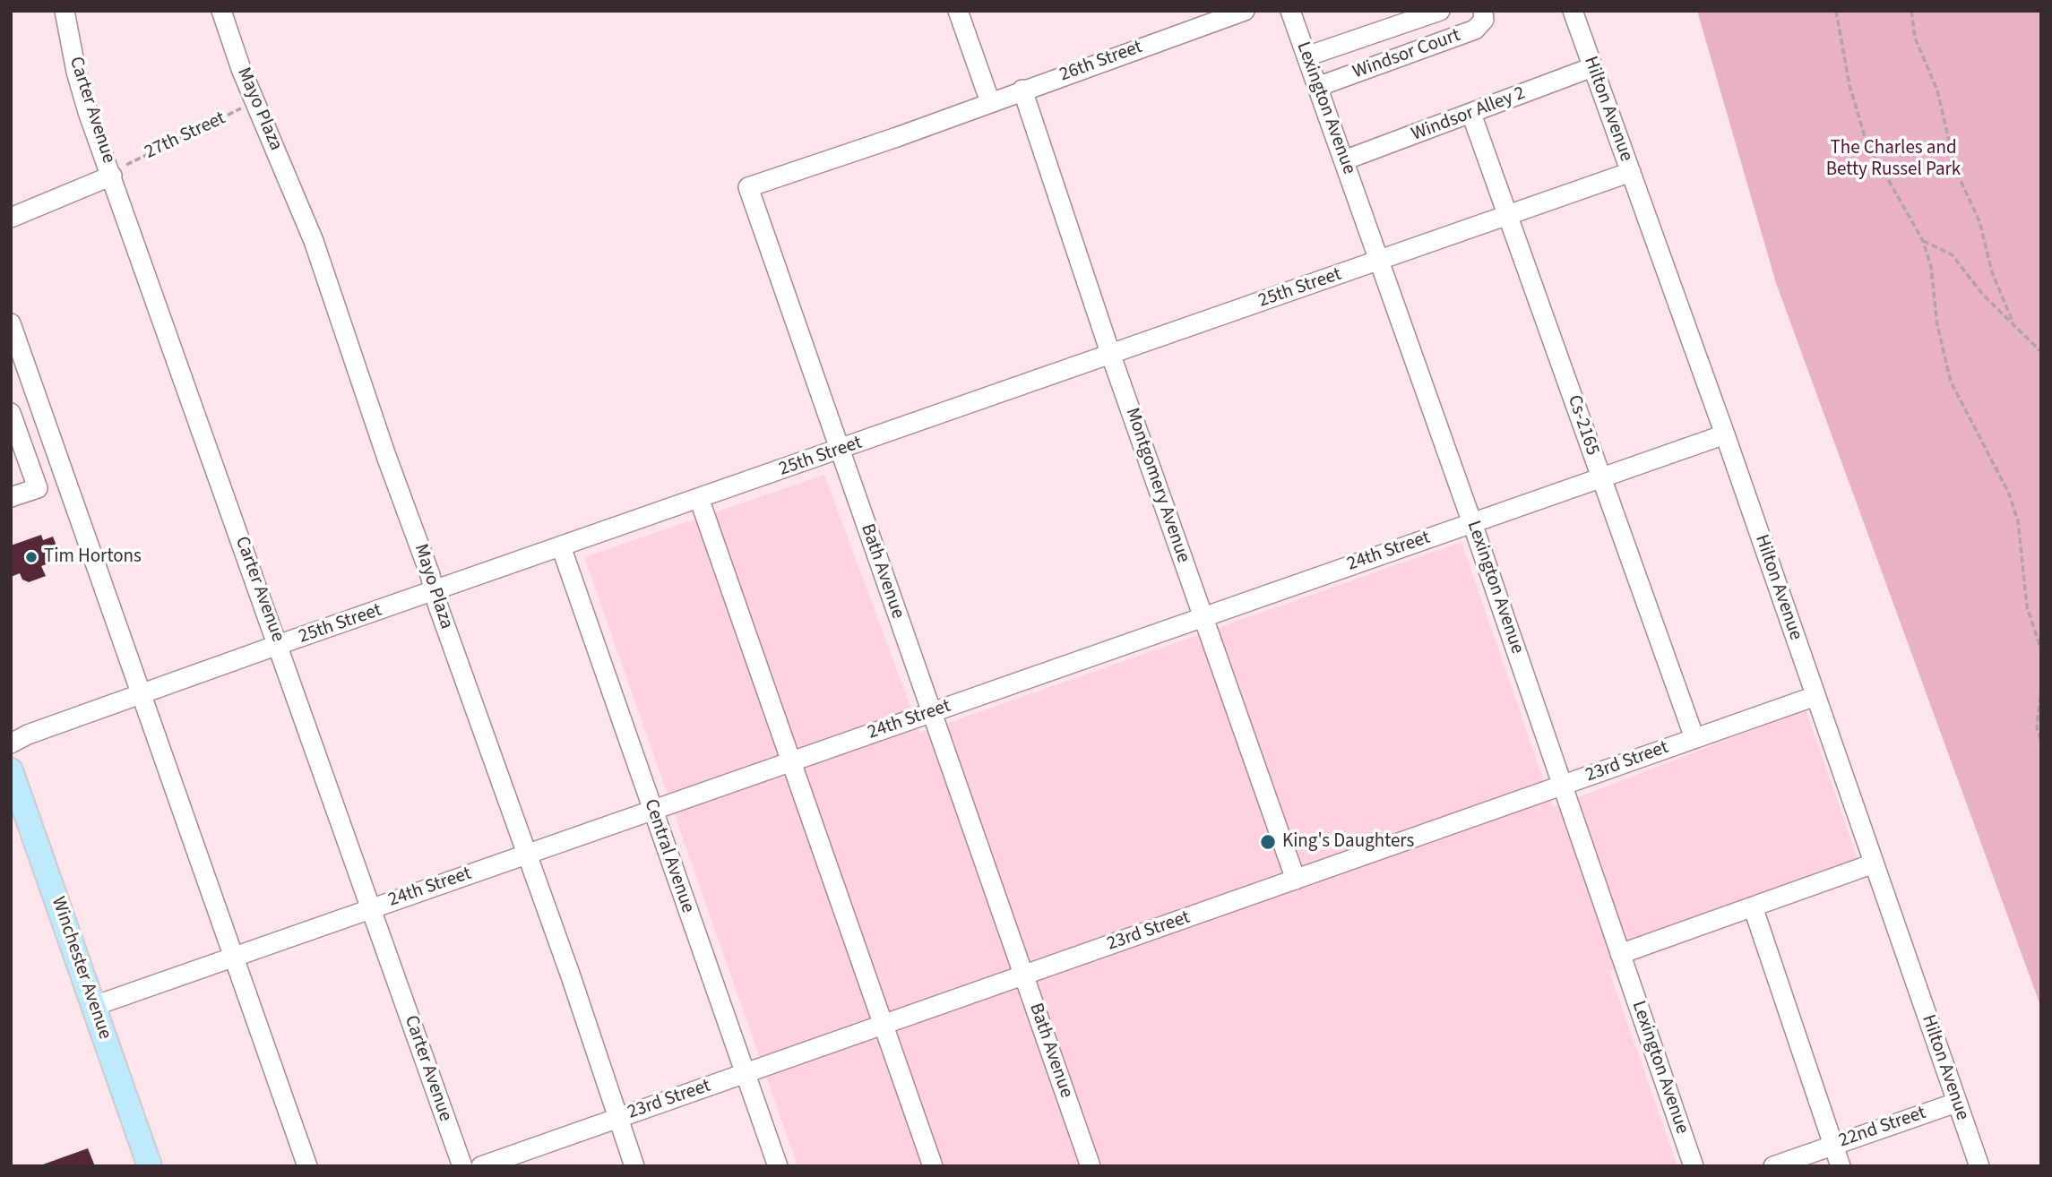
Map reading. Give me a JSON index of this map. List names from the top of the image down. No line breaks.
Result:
{"streets":{"main road":["Winchester Avenue"],"street":["Windsor Court","26th Street","Lexington Avenue","Mayo Plaza","Hilton Avenue","Carter Avenue","Windsor Alley 2","25th Street","Cs-2165","Montgomery Avenue","24th Street","Bath Avenue","23rd Street","Central Avenue","22nd Street"],"path":["27th Street"]},"crossings":[["Windsor Court","Lexington Avenue"],["26th Street","Montgomery Avenue"],["26th Street","Bath Avenue"],["Lexington Avenue","Windsor Alley 2"],["Lexington Avenue","25th Street"],["Lexington Avenue","24th Street"],["Lexington Avenue","23rd Street"],["Mayo Plaza","27th Street"],["Mayo Plaza","25th Street"],["Mayo Plaza","24th Street"],["Mayo Plaza","23rd Street"],["Hilton Avenue","Windsor Alley 2"],["Hilton Avenue","25th Street"],["Hilton Avenue","24th Street"],["Hilton Avenue","23rd Street"],["Hilton Avenue","22nd Street"],["Carter Avenue","27th Street"],["Carter Avenue","25th Street"],["Carter Avenue","24th Street"],["Windsor Alley 2","Cs-2165"],["25th Street","Cs-2165"],["25th Street","Montgomery Avenue"],["25th Street","Bath Avenue"],["25th Street","Central Avenue"],["Cs-2165","24th Street"],["Cs-2165","23rd Street"],["Montgomery Avenue","24th Street"],["Montgomery Avenue","23rd Street"],["24th Street","Bath Avenue"],["24th Street","Central Avenue"],["24th Street","Winchester Avenue"],["Bath Avenue","23rd Street"],["23rd Street","Central Avenue"]],"parks":["The Charles and Betty Russel Park"],"places":["Tim Hortons","King's Daughters"]}
